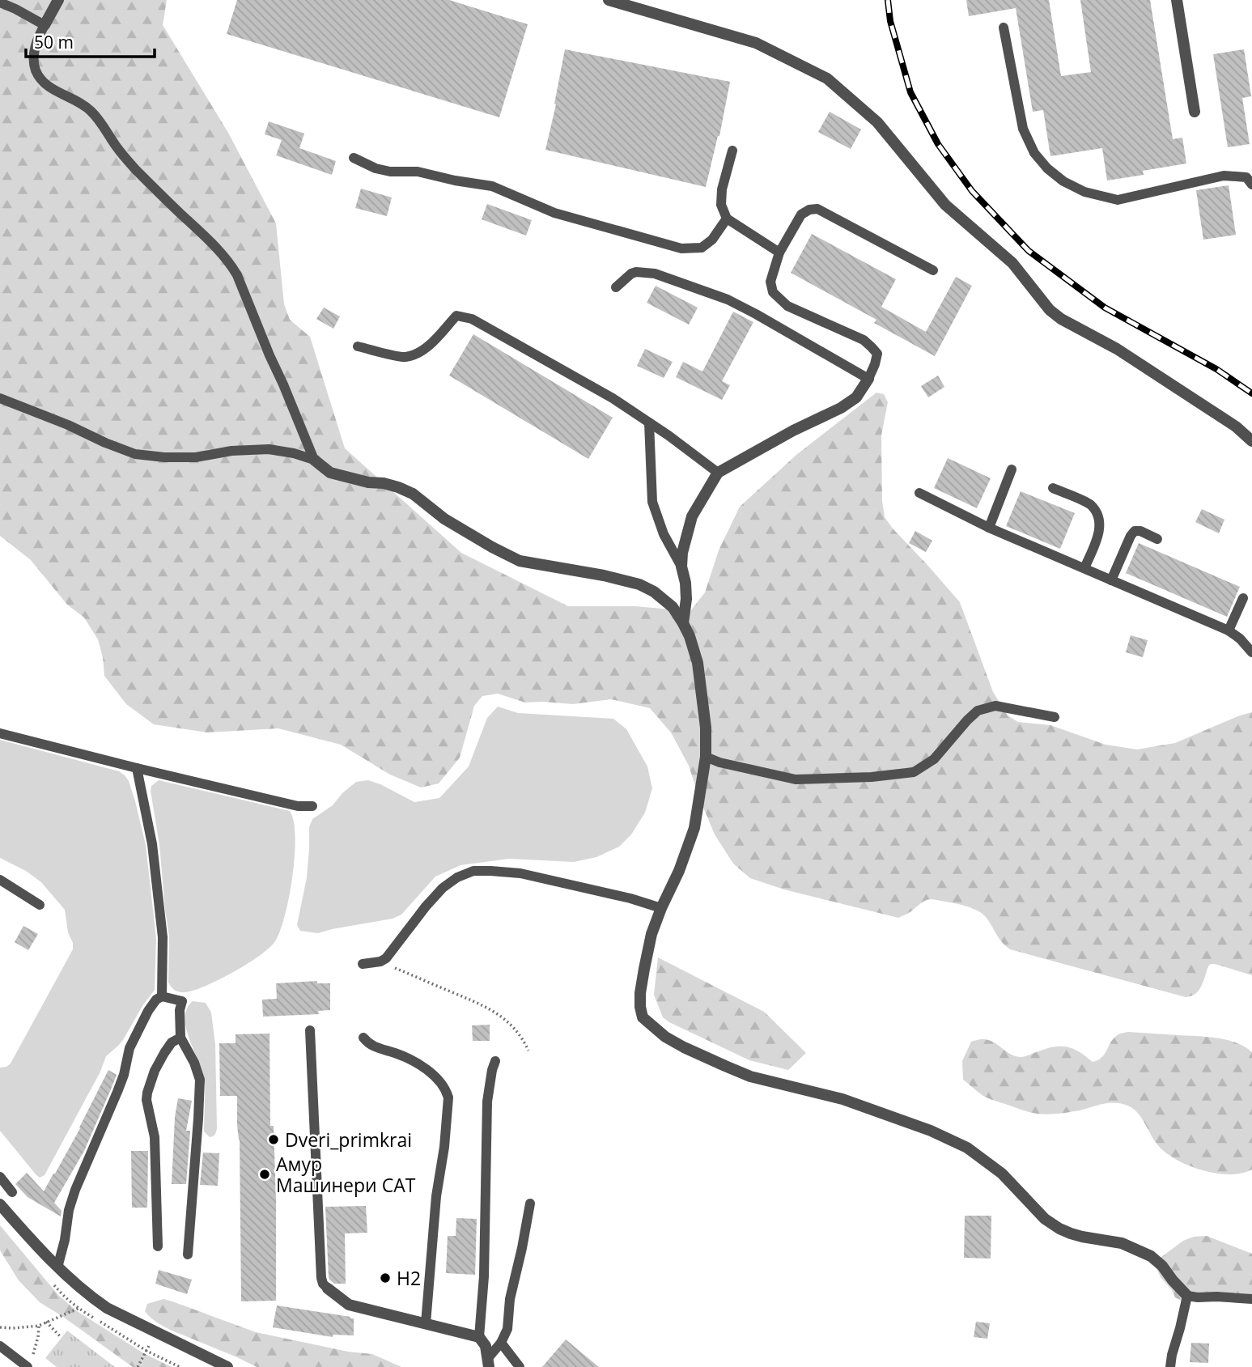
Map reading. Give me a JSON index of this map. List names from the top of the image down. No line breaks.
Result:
{"places":["Dveri_primkrai","Амур Машинери CAT","H2"],"scale_bar":"50 m"}
